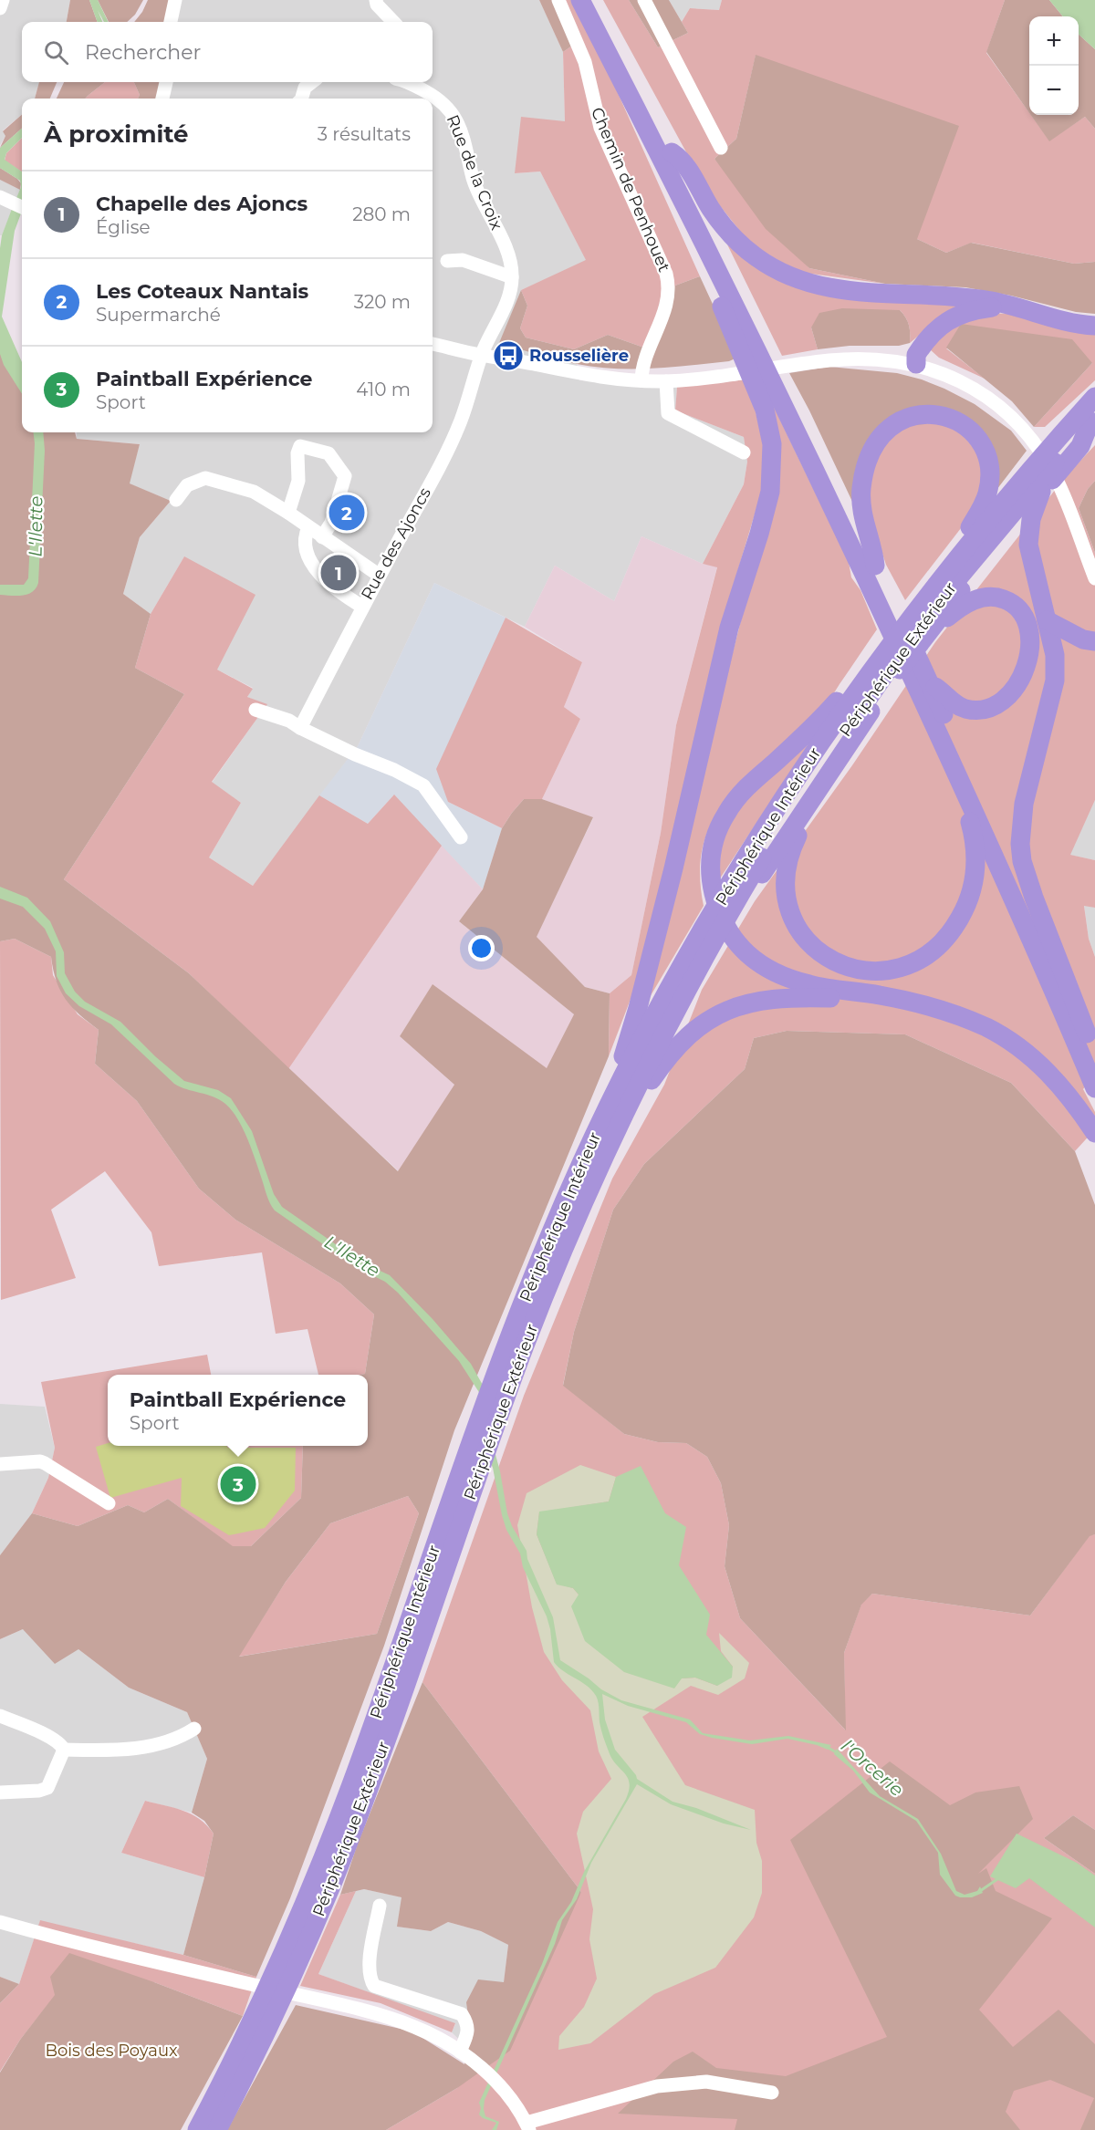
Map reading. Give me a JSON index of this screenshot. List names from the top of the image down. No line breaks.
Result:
{"streets":{"highway":["Périphérique Extérieur","Périphérique Intérieur"],"street":["Rue de la Croix","Chemin de Penhouet","Rue des Ajoncs"]},"crossings":[["Rue de la Croix","Rue des Ajoncs"],["Périphérique Extérieur","Périphérique Intérieur"]],"water":["L'Ilette","l'Orcerie"],"parks":["Bois des Poyaux"],"places":{"bus stop":["Rousselière"]},"page":{"map_buttons":["+","−"],"search":"Rechercher","heading":["À proximité","3 résultats"],"list":[{"mark":"1","name":"Chapelle des Ajoncs","note":"Église","value":"280 m"},{"mark":"2","name":"Les Coteaux Nantais","note":"Supermarché","value":"320 m"},{"mark":"3","name":"Paintball Expérience","note":"Sport","value":"410 m"}],"pins":["2","1","3"],"popup":["Paintball Expérience","Sport"]}}
